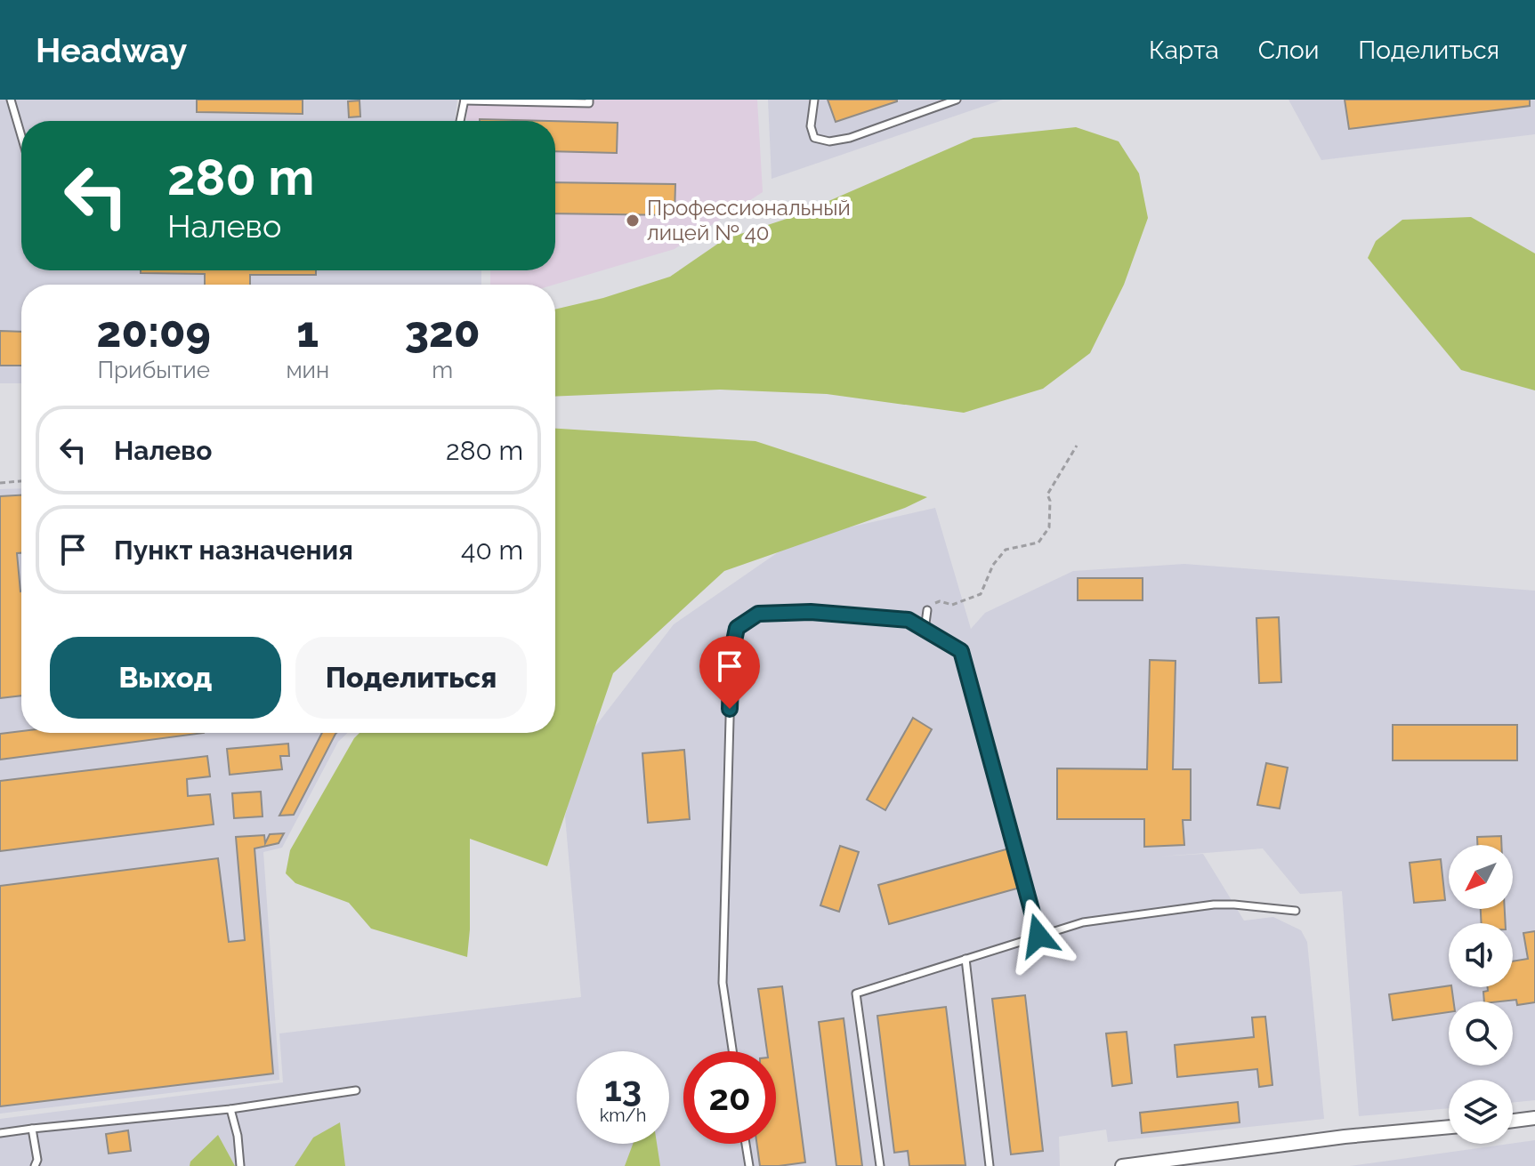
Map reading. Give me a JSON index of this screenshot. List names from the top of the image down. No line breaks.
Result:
{"places":["Профессиональный лицей № 40"],"north":"bottom left","page":{"header":"Headway","nav":["Карта","Слои","Поделиться"],"turn":["280 m","Налево"],"eta":["20:09","Прибытие","1","мин","320","m"],"list":[{"name":"Налево","value":"280 m"},{"name":"Пункт назначения","value":"40 m"}],"buttons":["Выход","Поделиться"],"speed":"13 km/h","limit":"20"}}
